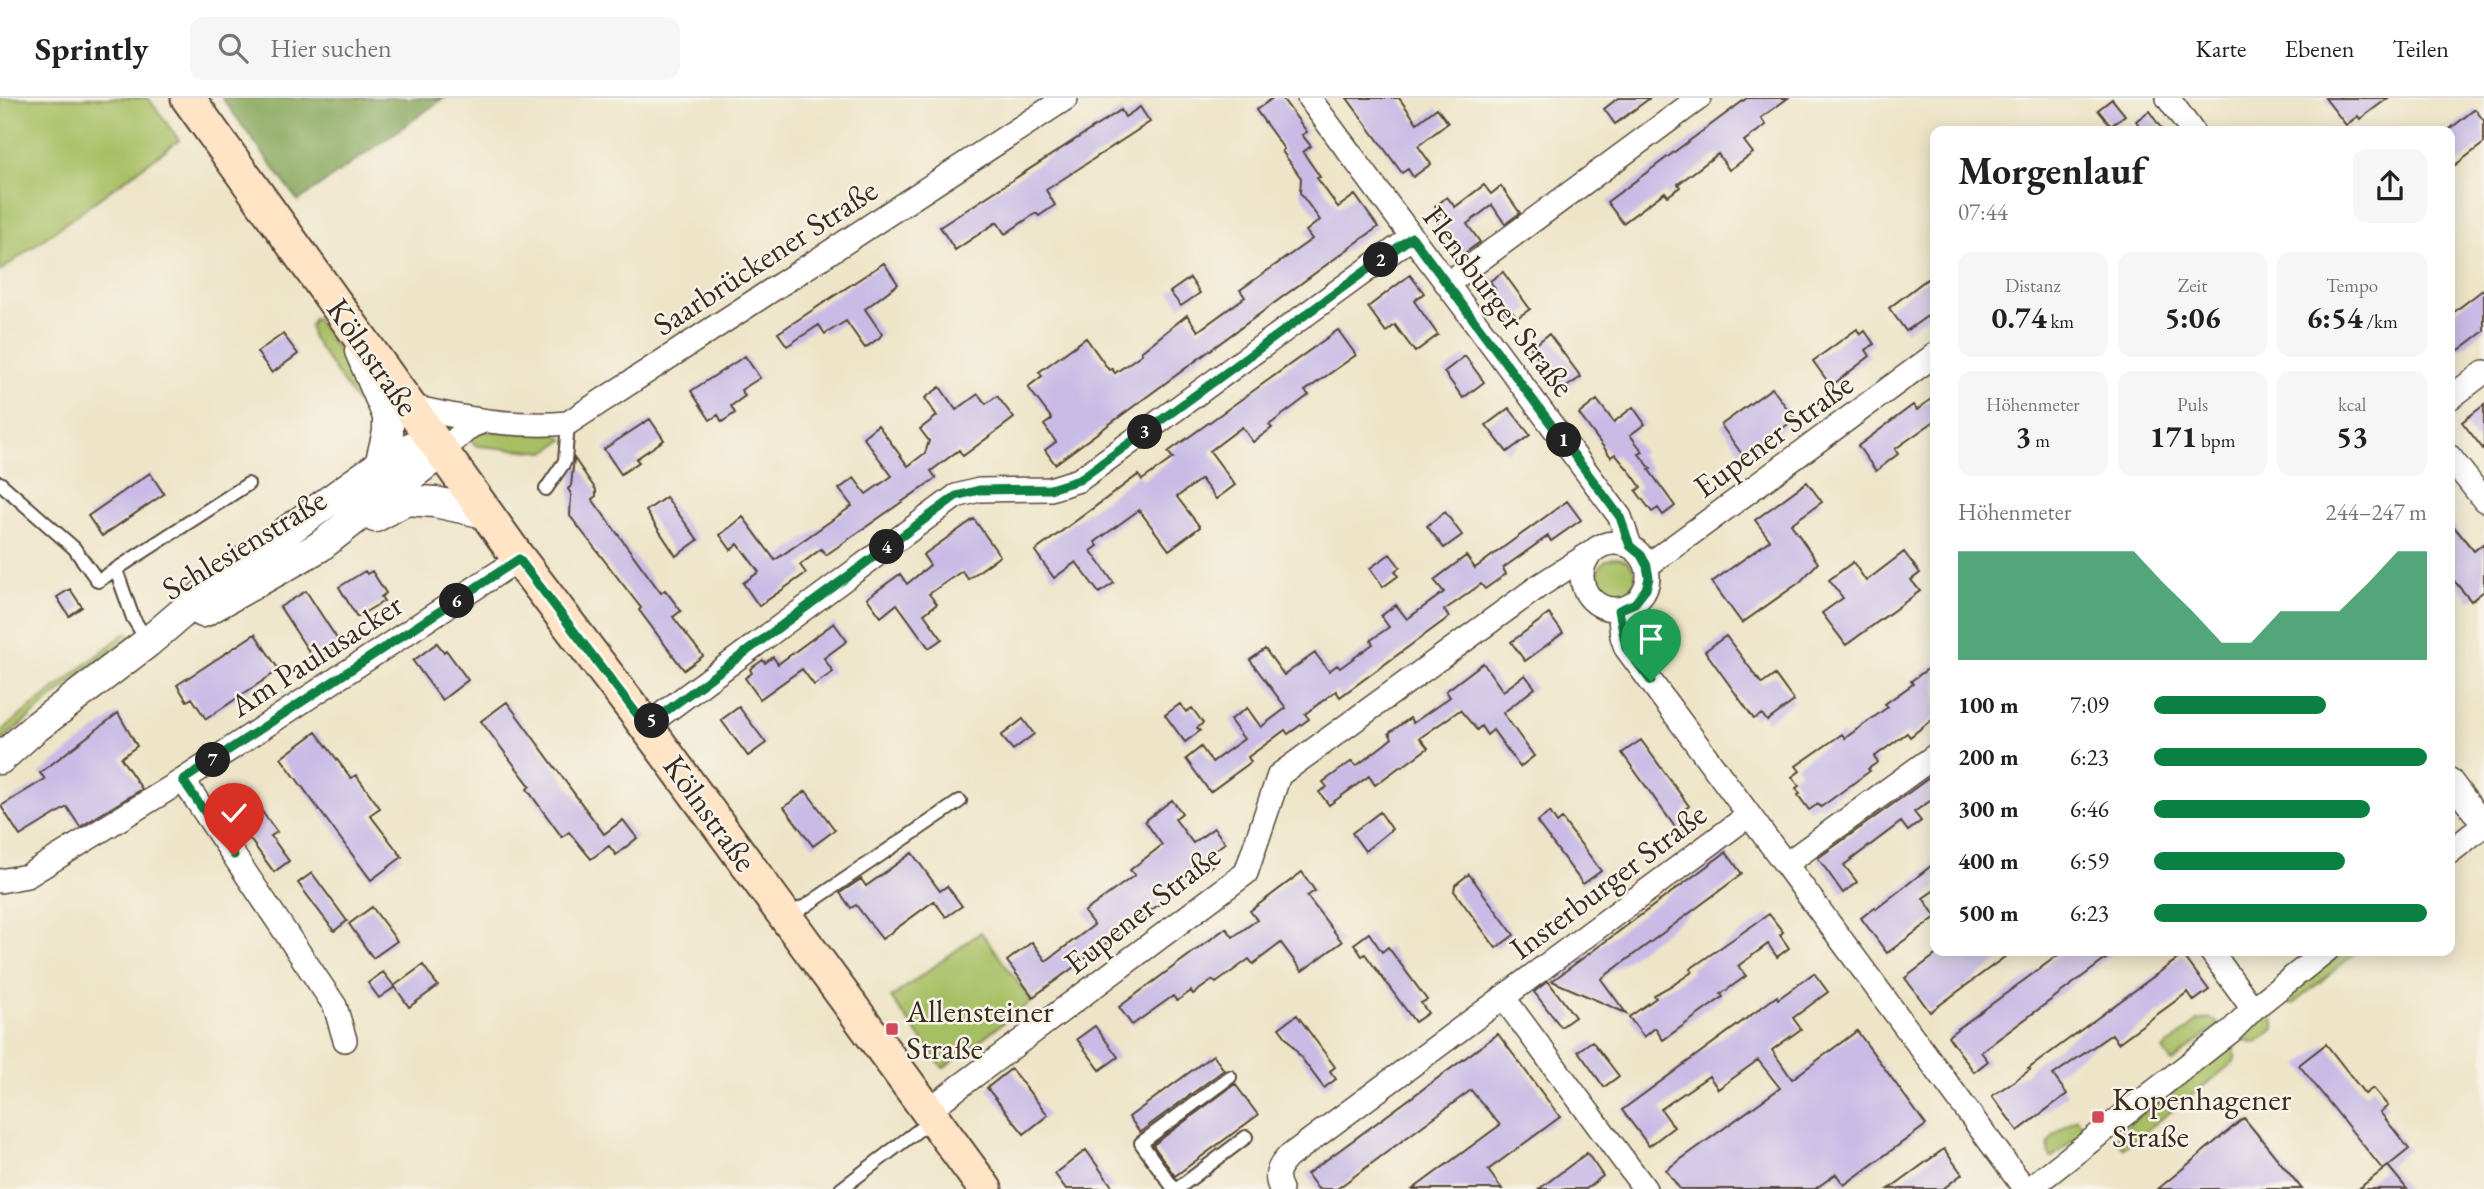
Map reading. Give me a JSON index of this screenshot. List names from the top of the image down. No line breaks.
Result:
{"streets":{"main road":["Kölnstraße"],"street":["Saarbrückener Straße","Flensburger Straße","Eupener Straße","Schlesienstraße","Am Paulusacker","Insterburger Straße"]},"crossings":[["Flensburger Straße","Eupener Straße"],["Kölnstraße","Eupener Straße"],["Kölnstraße","Schlesienstraße"],["Kölnstraße","Am Paulusacker"]],"places":{"transit":["Allensteiner Straße","Kopenhagener Straße"]},"page":{"header":"Sprintly","search":"Hier suchen","nav":["Karte","Ebenen","Teilen"],"heading":["Morgenlauf","07:44"],"pins":["2","3","1","4","6","5","7"],"stats":[["Distanz","0.74 km"],["Zeit","5:06"],["Tempo","6:54 /km"],["Höhenmeter","3 m"],["Puls","171 bpm"],["kcal","53"]],"chart":["Höhenmeter","244–247 m"],"list":[{"name":"100 m","note":"7:09"},{"name":"200 m","note":"6:23"},{"name":"300 m","note":"6:46"},{"name":"400 m","note":"6:59"},{"name":"500 m","note":"6:23"}]}}
